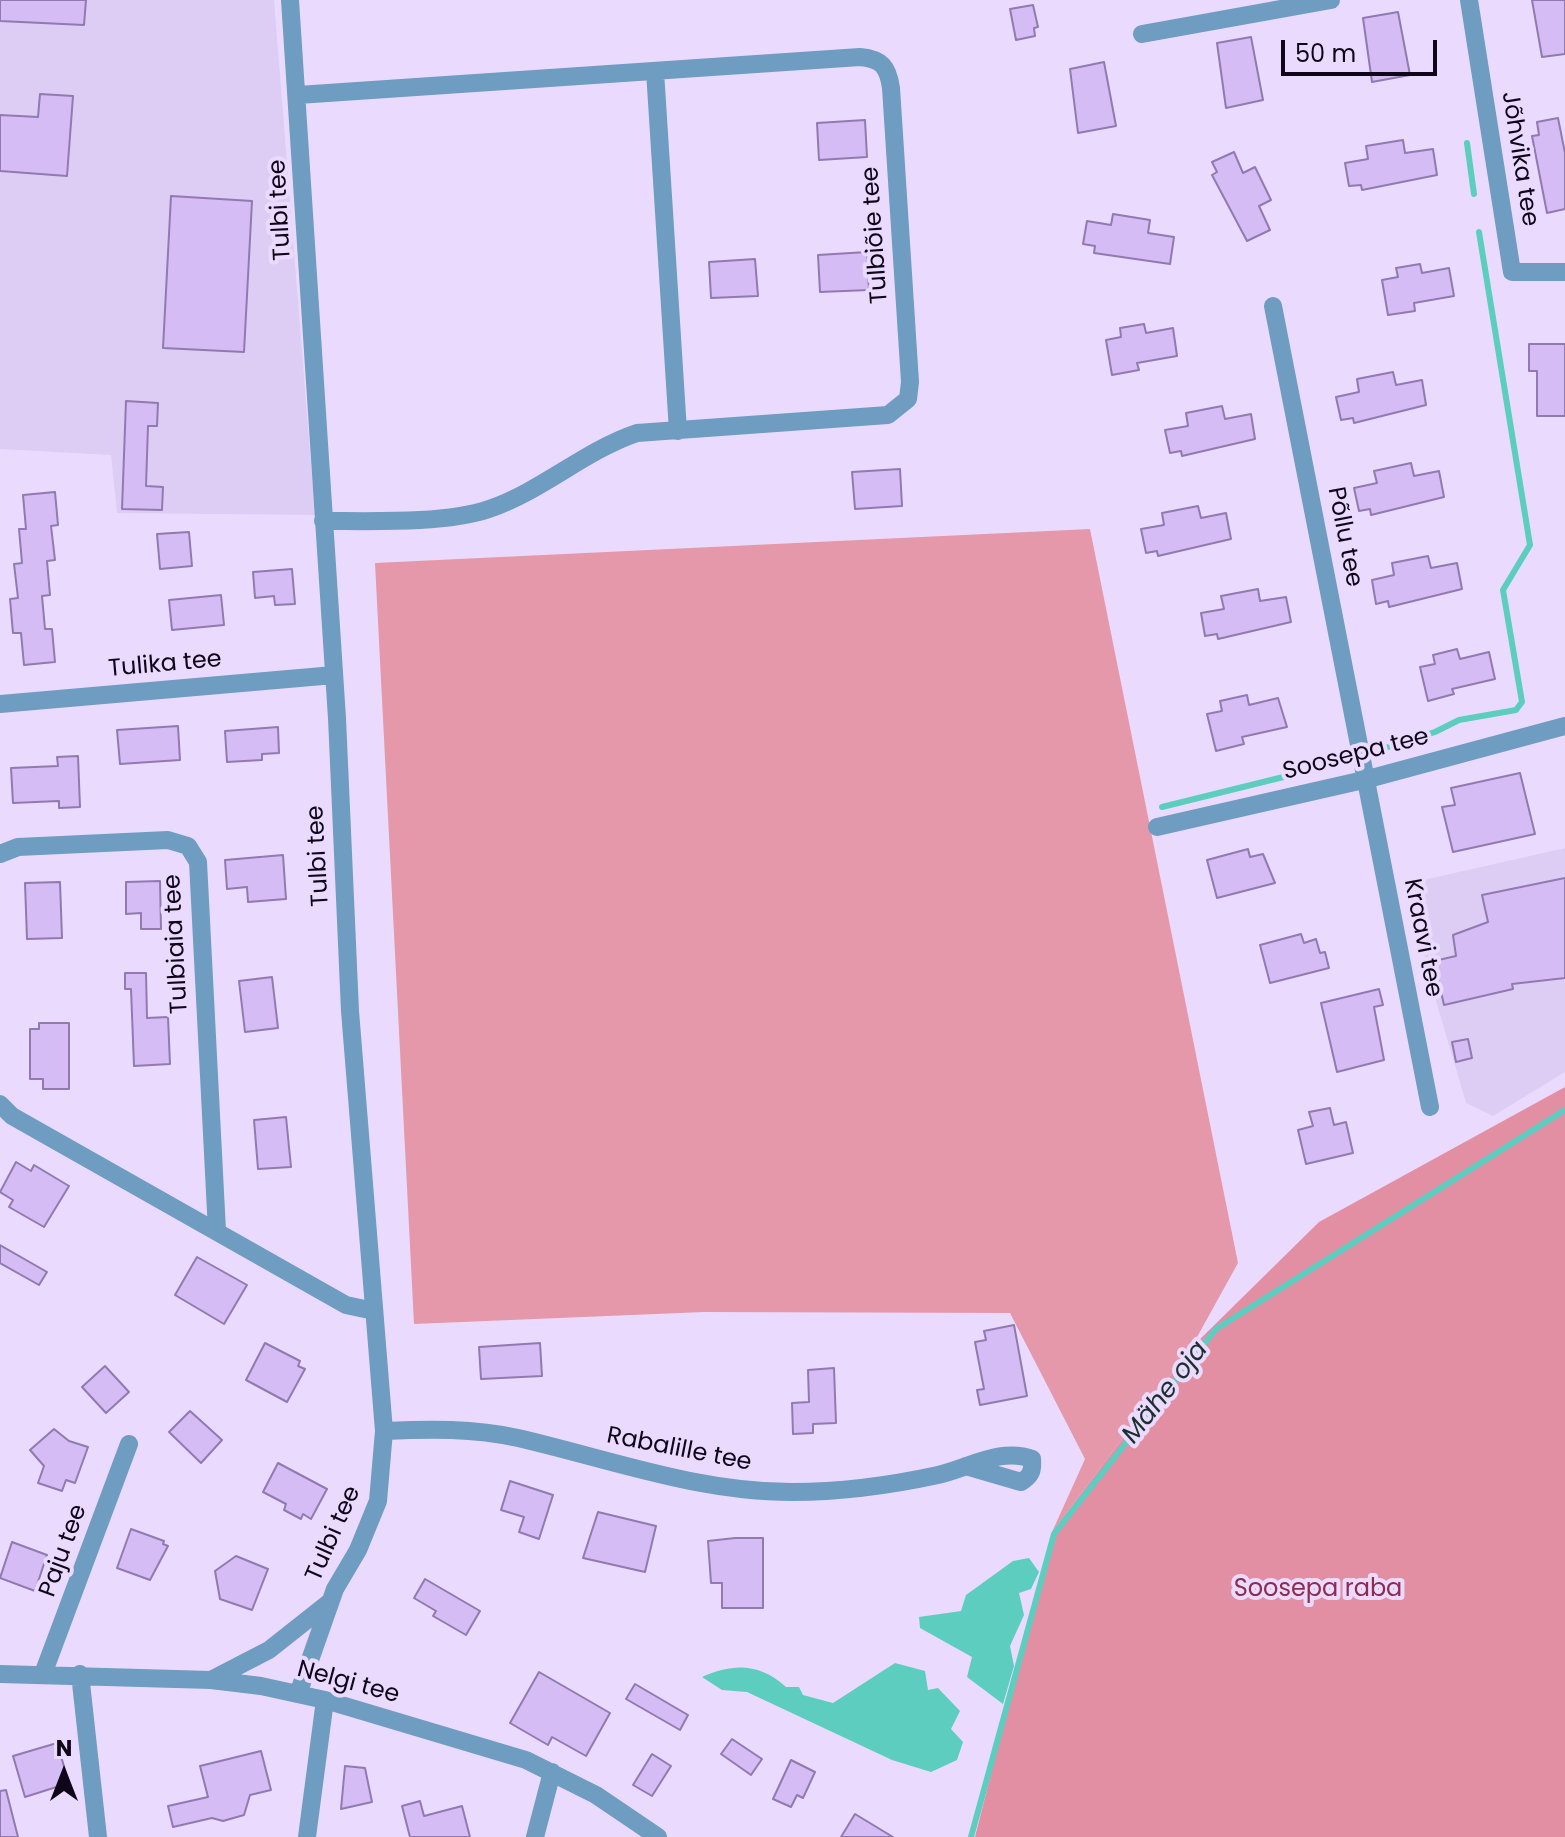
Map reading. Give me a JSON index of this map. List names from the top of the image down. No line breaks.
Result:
{"streets":{"street":["Jõhvika tee","Tulbi tee","Tulbiõie tee","Põllu tee","Tulika tee","Soosepa tee","Kraavi tee","Tulbiaia tee","Rabalille tee","Paju tee","Nelgi tee"]},"crossings":[["Tulbi tee","Tulbiõie tee"],["Tulbi tee","Tulika tee"],["Tulbi tee","Rabalille tee"],["Tulbi tee","Nelgi tee"],["Põllu tee","Soosepa tee"],["Põllu tee","Kraavi tee"],["Soosepa tee","Kraavi tee"],["Paju tee","Nelgi tee"]],"water":["Mähe oja"],"parks":["Soosepa raba"],"scale_bar":"50 m","north":"top"}
